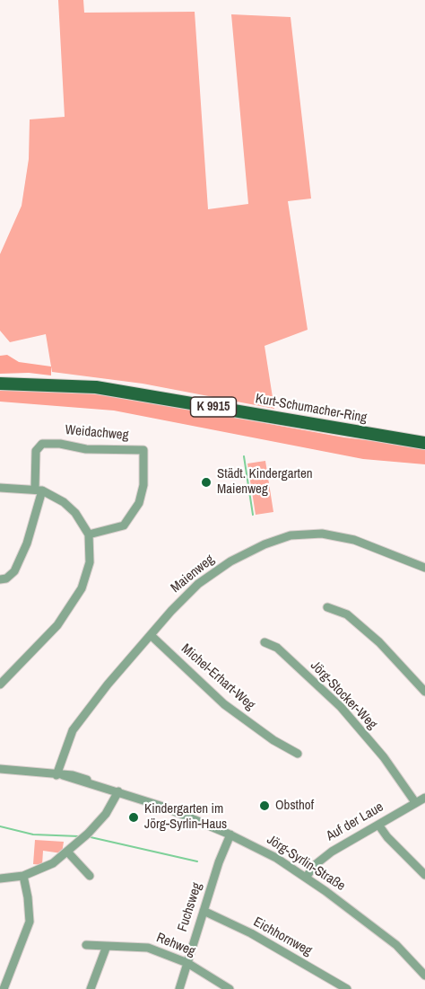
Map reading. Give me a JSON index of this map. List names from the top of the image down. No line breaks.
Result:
{"streets":{"main road":["K 9915","Kurt-Schumacher-Ring"],"street":["Weidachweg","Maienweg","Michel-Erhart-Weg","Jörg-Stocker-Weg","Auf der Laue","Jörg-Syrlin-Straße","Fuchsweg","Eichhornweg","Rehweg"]},"crossings":[["Maienweg","Michel-Erhart-Weg"],["Maienweg","Jörg-Syrlin-Straße"],["Jörg-Stocker-Weg","Auf der Laue"],["Auf der Laue","Jörg-Syrlin-Straße"],["Jörg-Syrlin-Straße","Fuchsweg"],["Fuchsweg","Eichhornweg"],["Fuchsweg","Rehweg"]],"places":["Städt. Kindergarten Maienweg","Obsthof","Kindergarten im Jörg-Syrlin-Haus"]}
